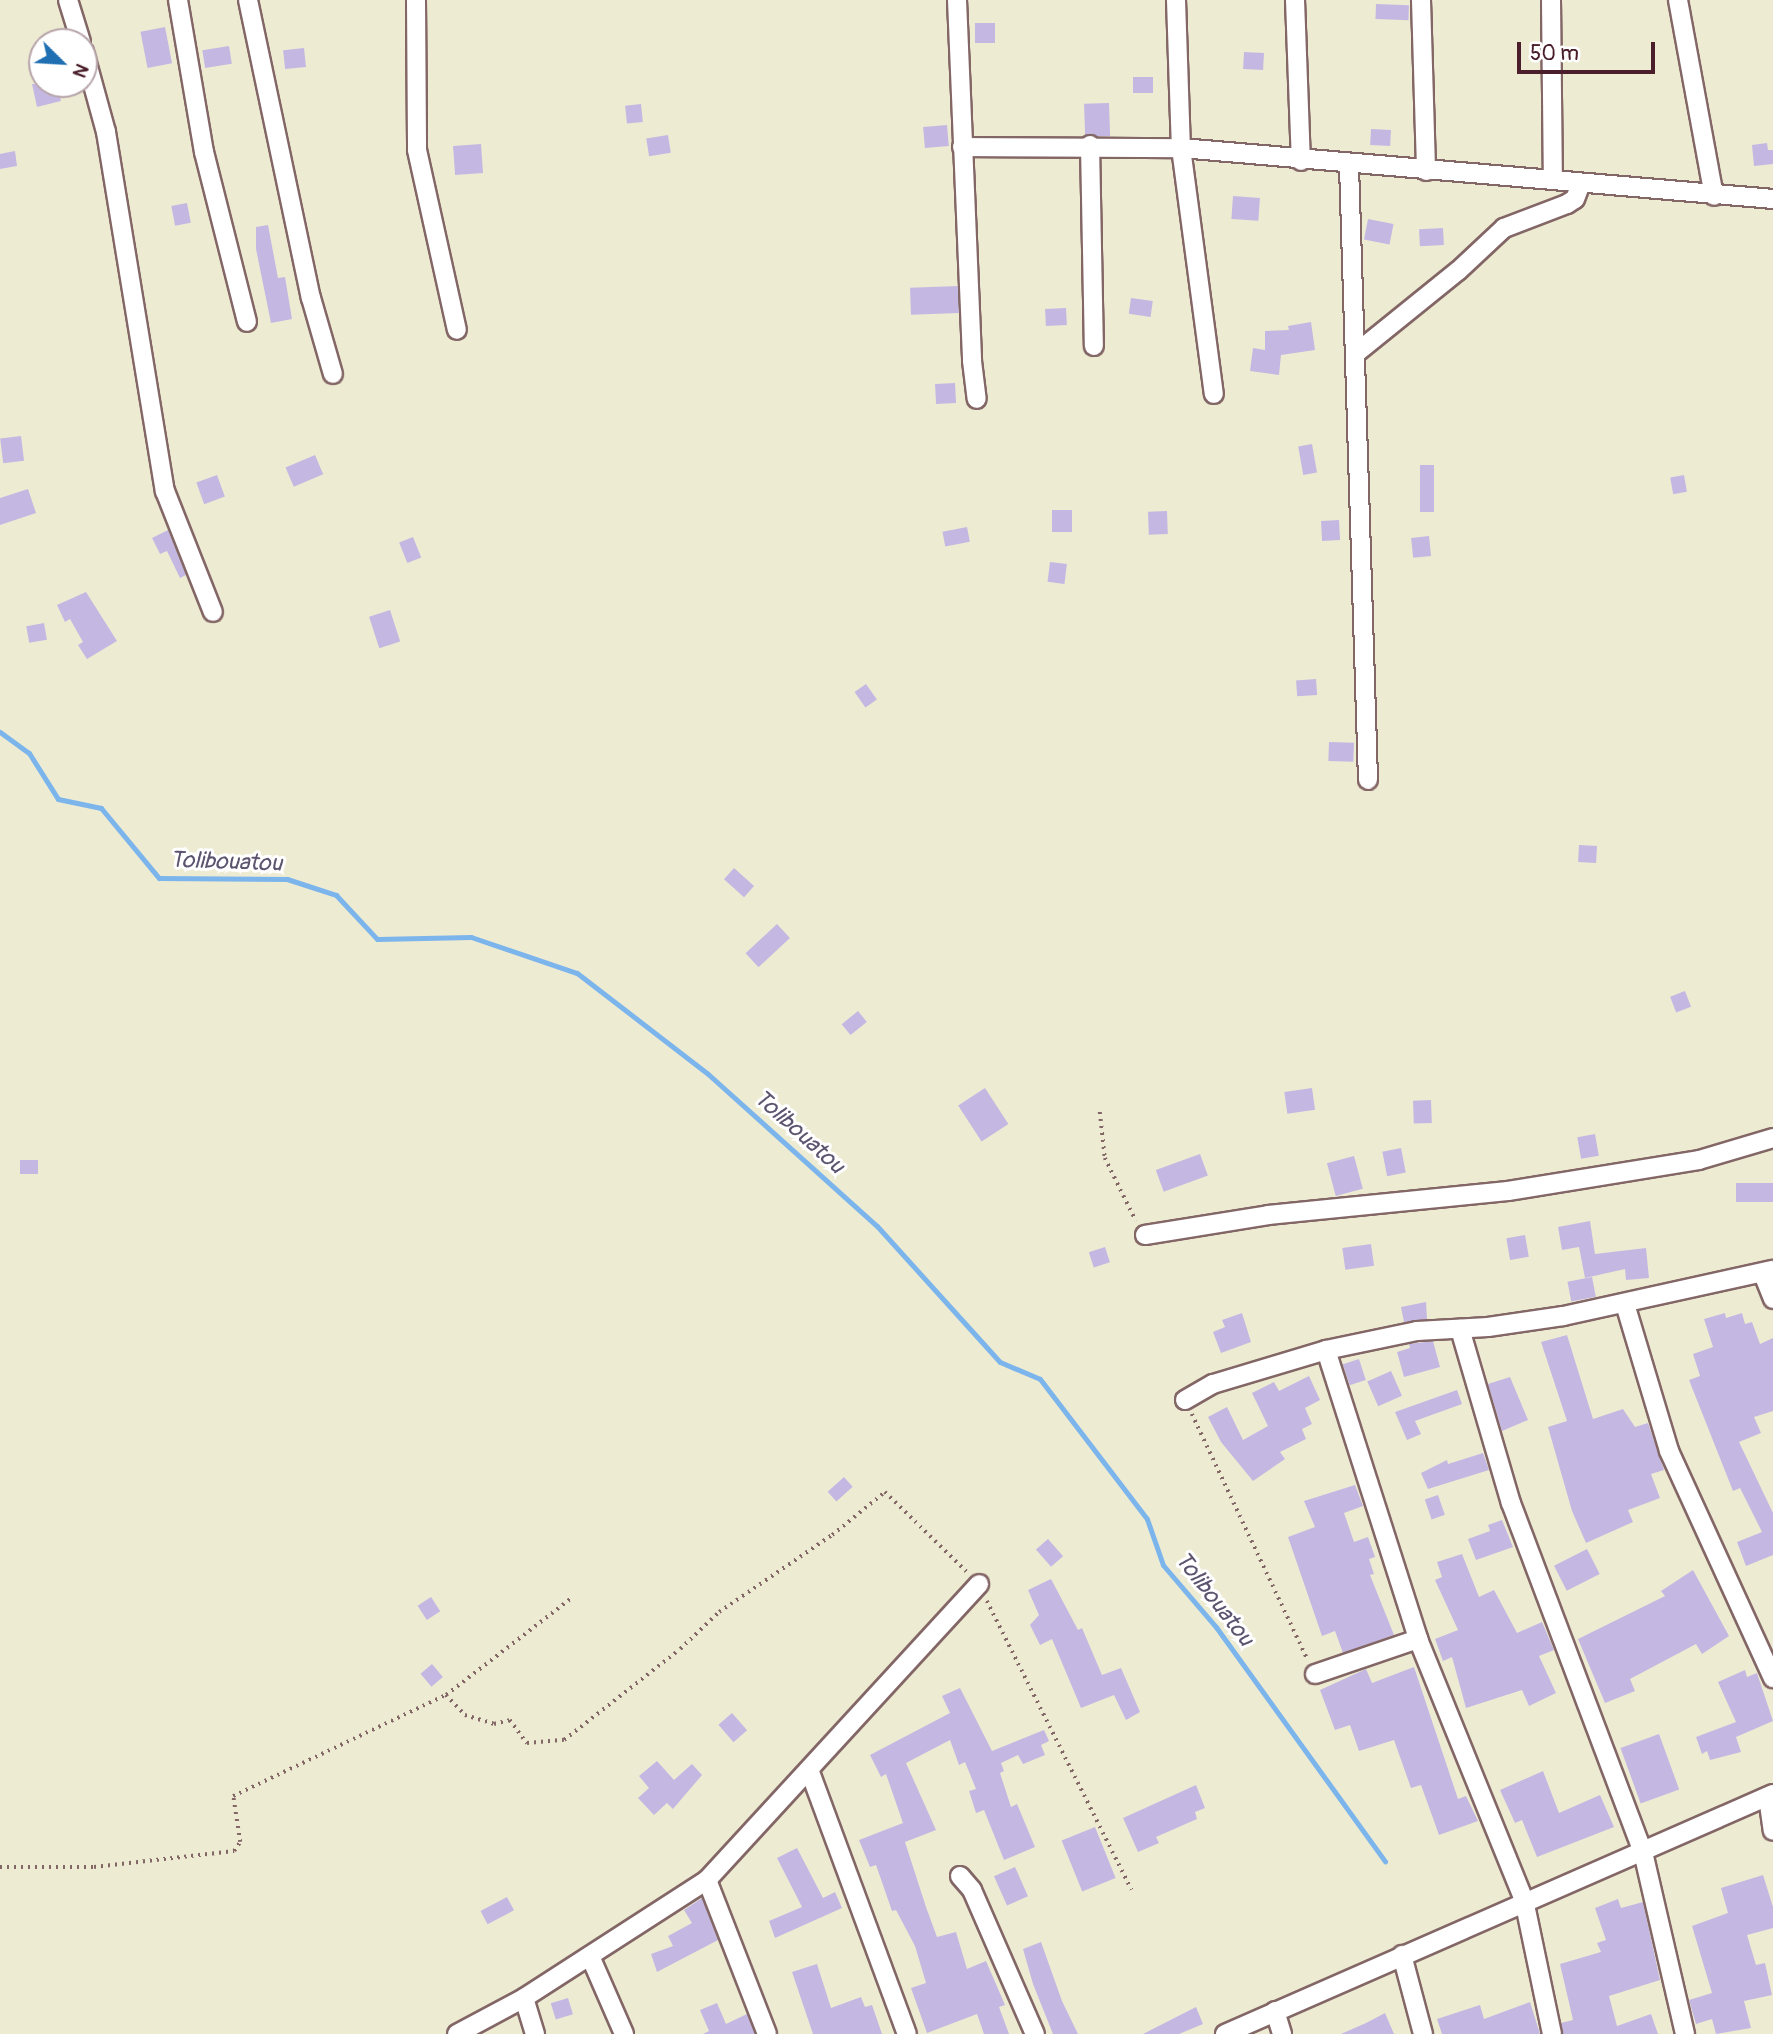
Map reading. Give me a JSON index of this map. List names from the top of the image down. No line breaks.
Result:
{"water":["Tolibouatou"],"scale_bar":"50 m","north":"bottom right"}
